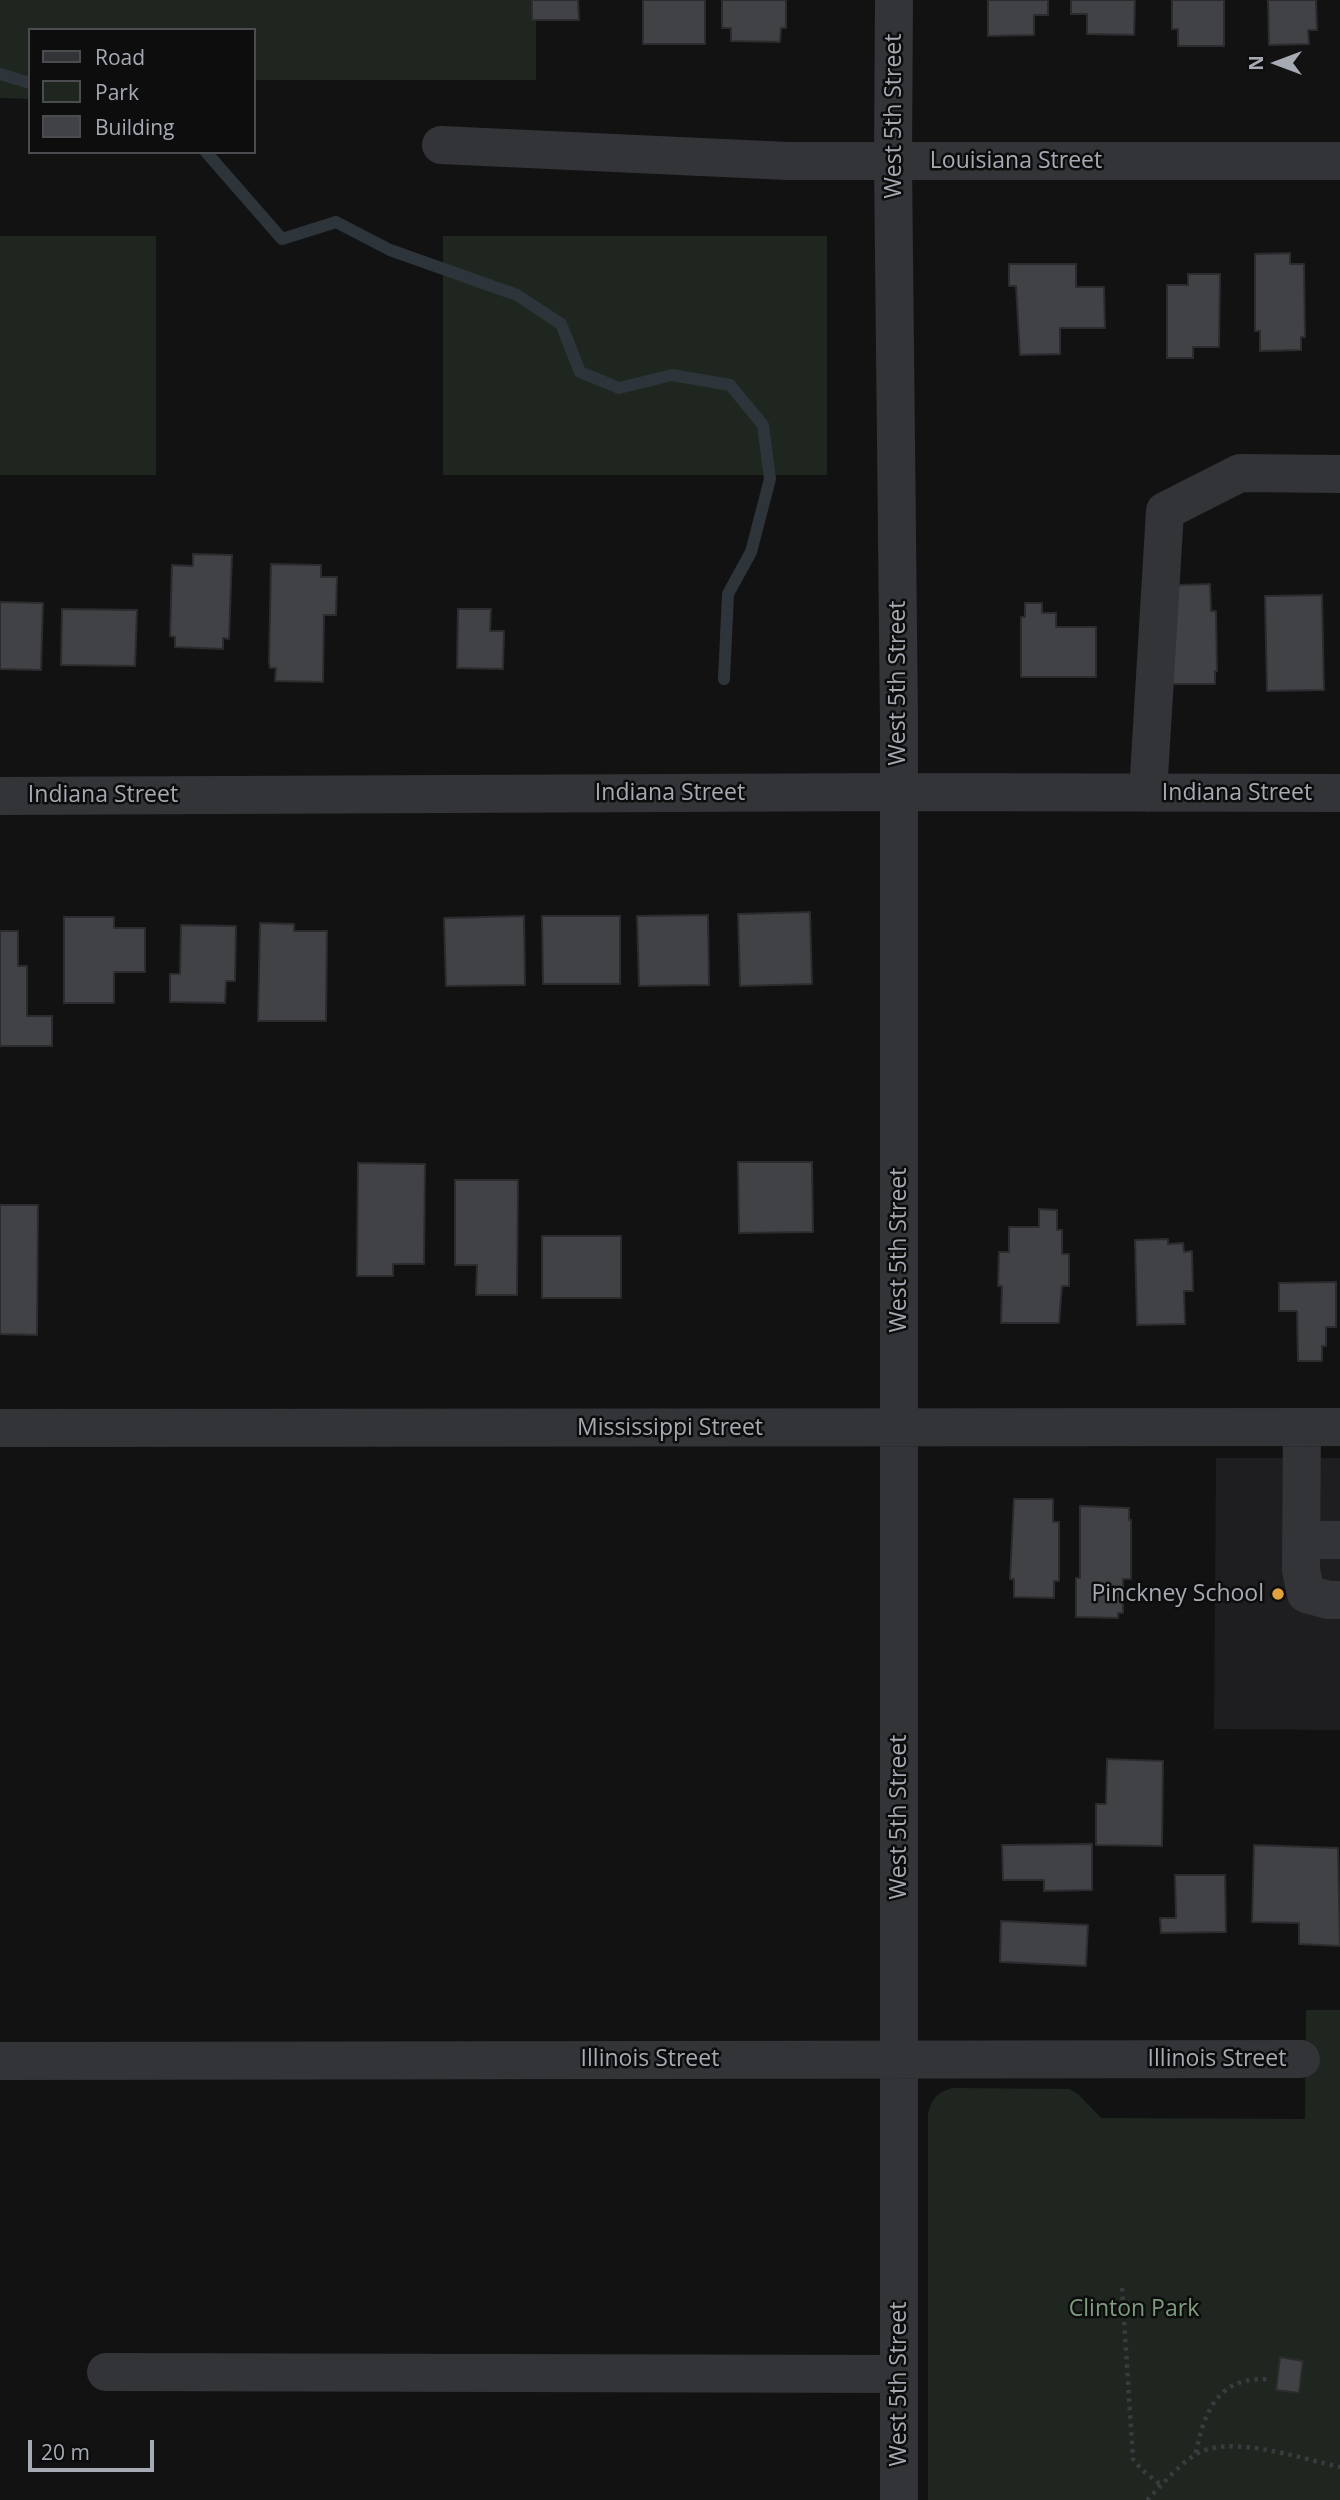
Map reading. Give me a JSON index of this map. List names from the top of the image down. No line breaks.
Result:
{"streets":{"street":["West 5th Street","Louisiana Street","Indiana Street","Mississippi Street","Illinois Street"]},"crossings":[["West 5th Street","Louisiana Street"],["West 5th Street","Indiana Street"],["West 5th Street","Mississippi Street"],["West 5th Street","Illinois Street"]],"parks":["Clinton Park"],"places":["Pinckney School"],"legend":["Road","Park","Building"],"scale_bar":"20 m","north":"left"}
